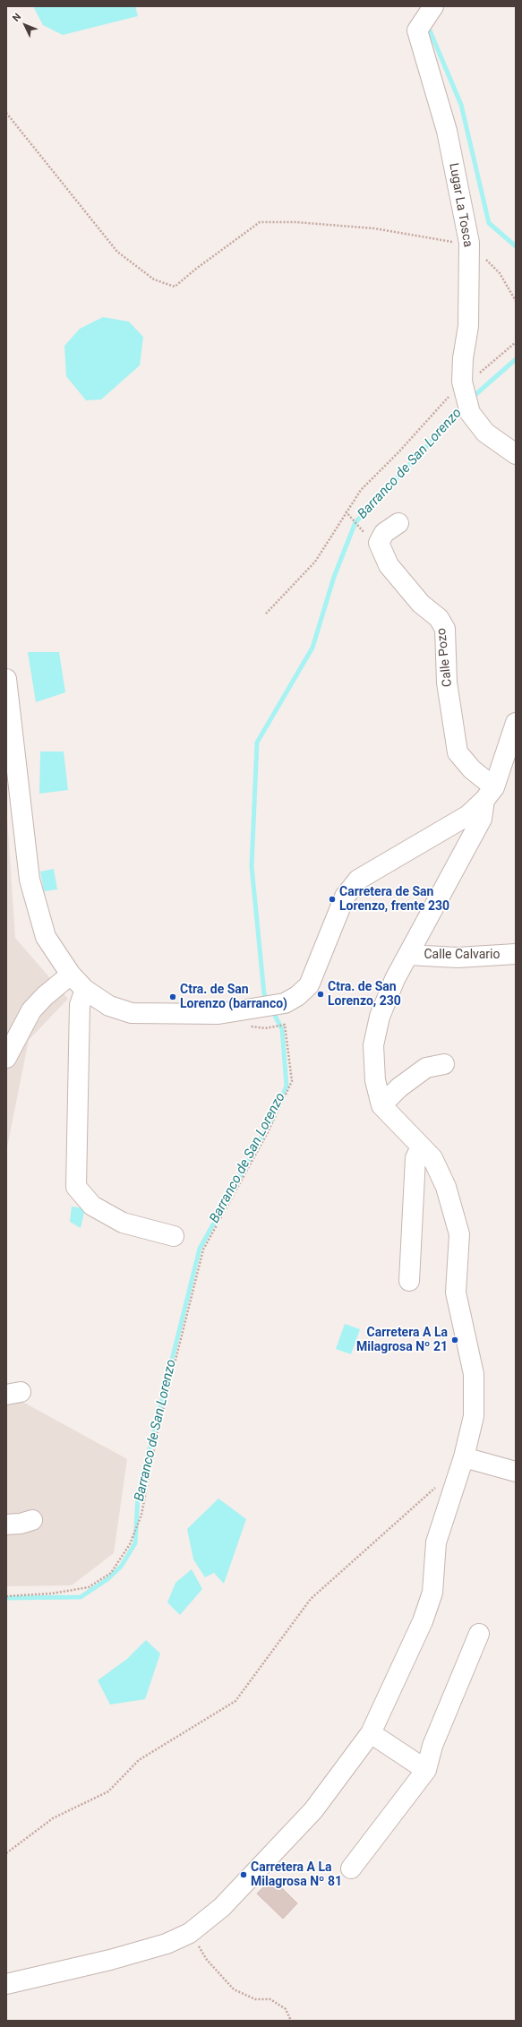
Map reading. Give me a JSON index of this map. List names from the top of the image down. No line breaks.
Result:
{"streets":{"street":["Lugar La Tosca","Calle Pozo","Calle Calvario"]},"water":["Barranco de San Lorenzo"],"places":["Carretera de San Lorenzo, frente 230","Ctra. de San Lorenzo, 230","Ctra. de San Lorenzo (barranco)","Carretera A La Milagrosa Nº 21","Carretera A La Milagrosa Nº 81"],"north":"top left"}
